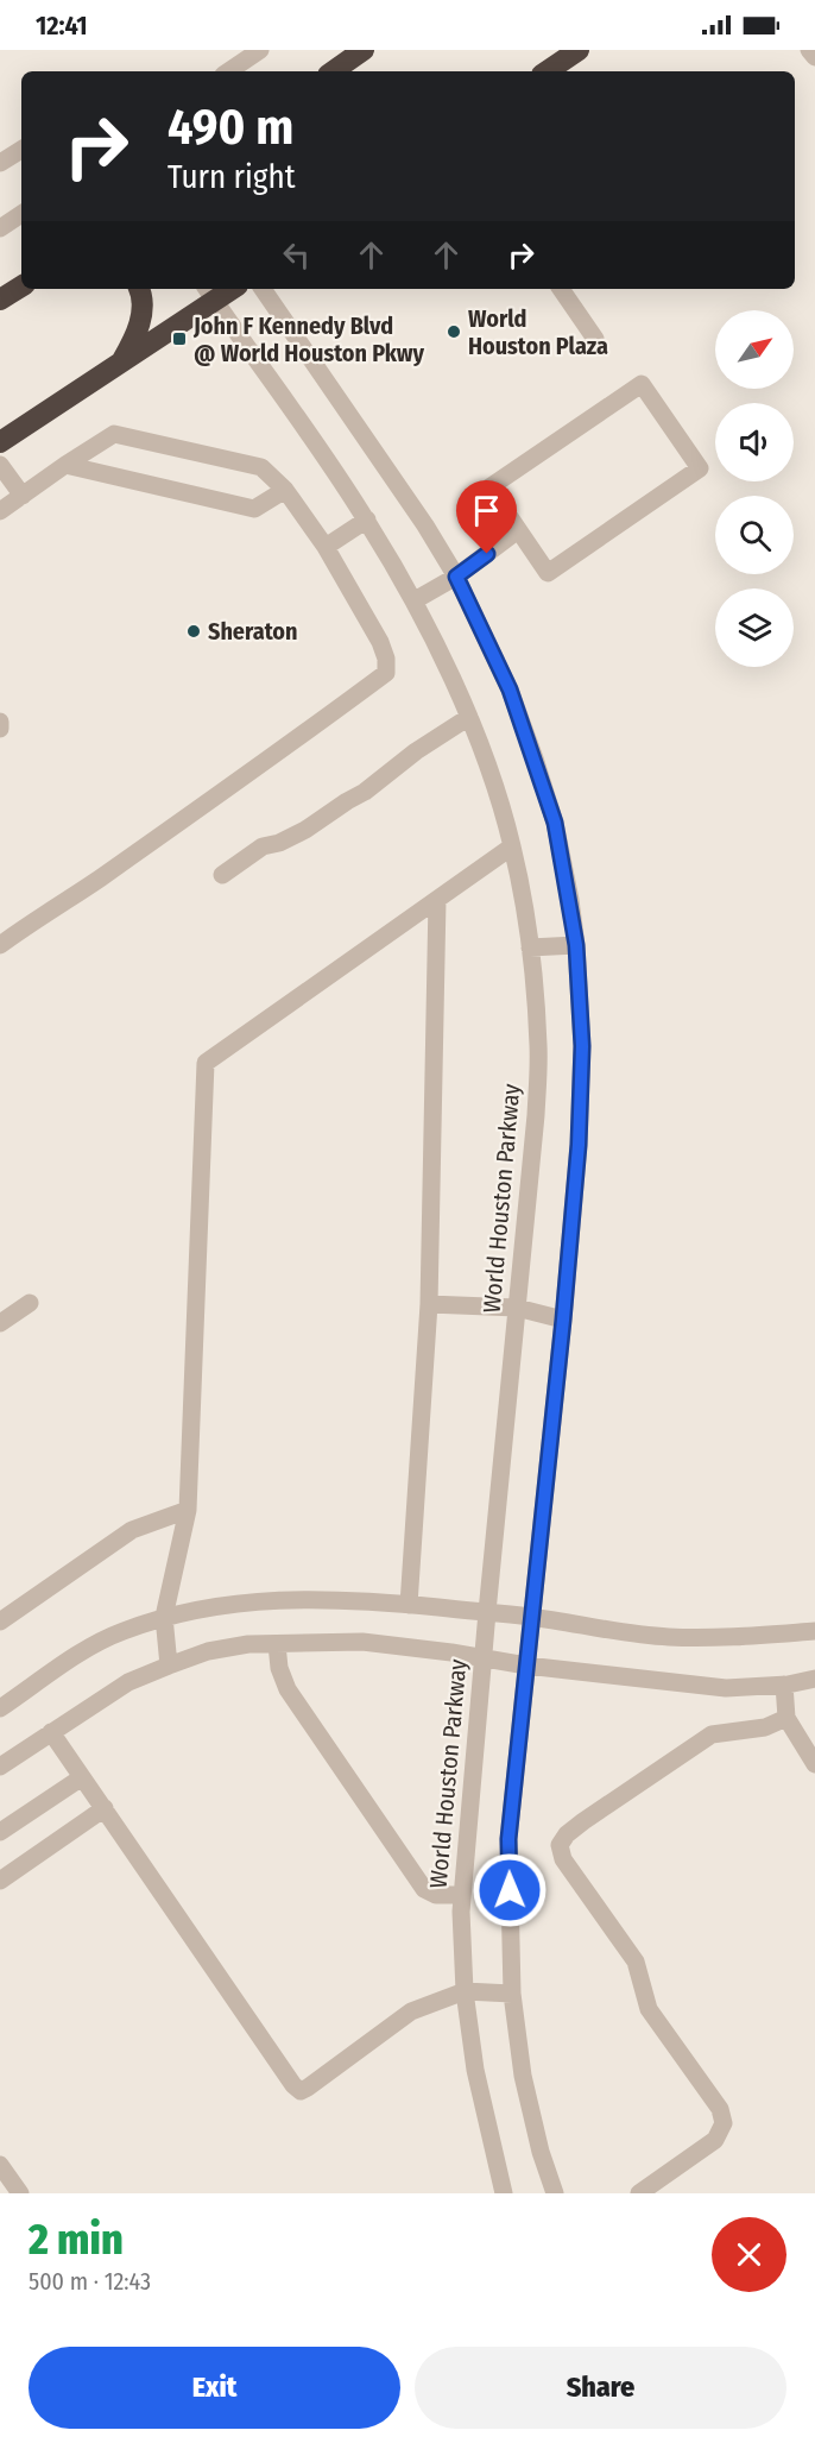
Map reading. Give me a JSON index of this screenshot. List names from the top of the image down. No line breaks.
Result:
{"streets":{"street":["World Houston Parkway"]},"places":{"other":["World Houston Plaza","Sheraton"],"transit":["John F Kennedy Blvd @ World Houston Pkwy"]},"north":"top right","page":{"status":"12:41","turn":["490 m","Turn right"],"heading":["2 min","500 m · 12:43"],"buttons":["Exit","Share"]}}
